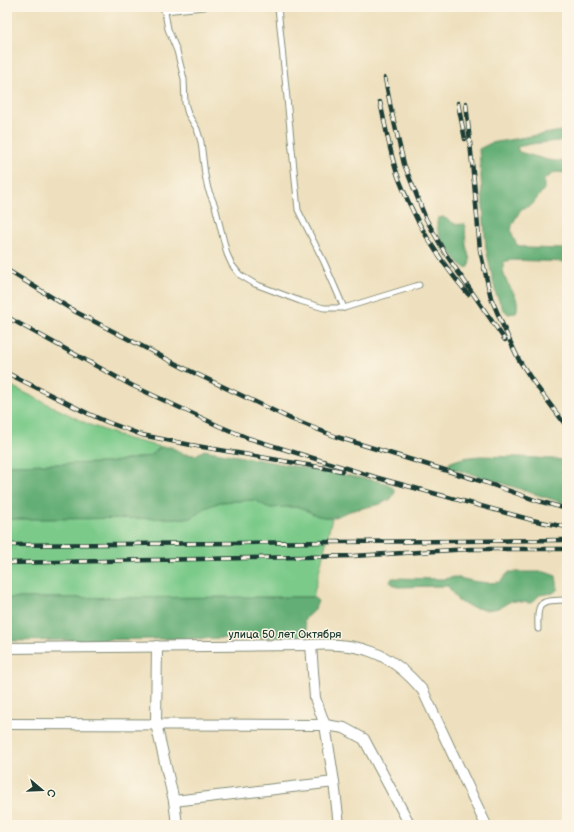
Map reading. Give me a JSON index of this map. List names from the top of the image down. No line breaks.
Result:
{"streets":{"street":["улица 50 лет Октября"]},"north":"right"}
